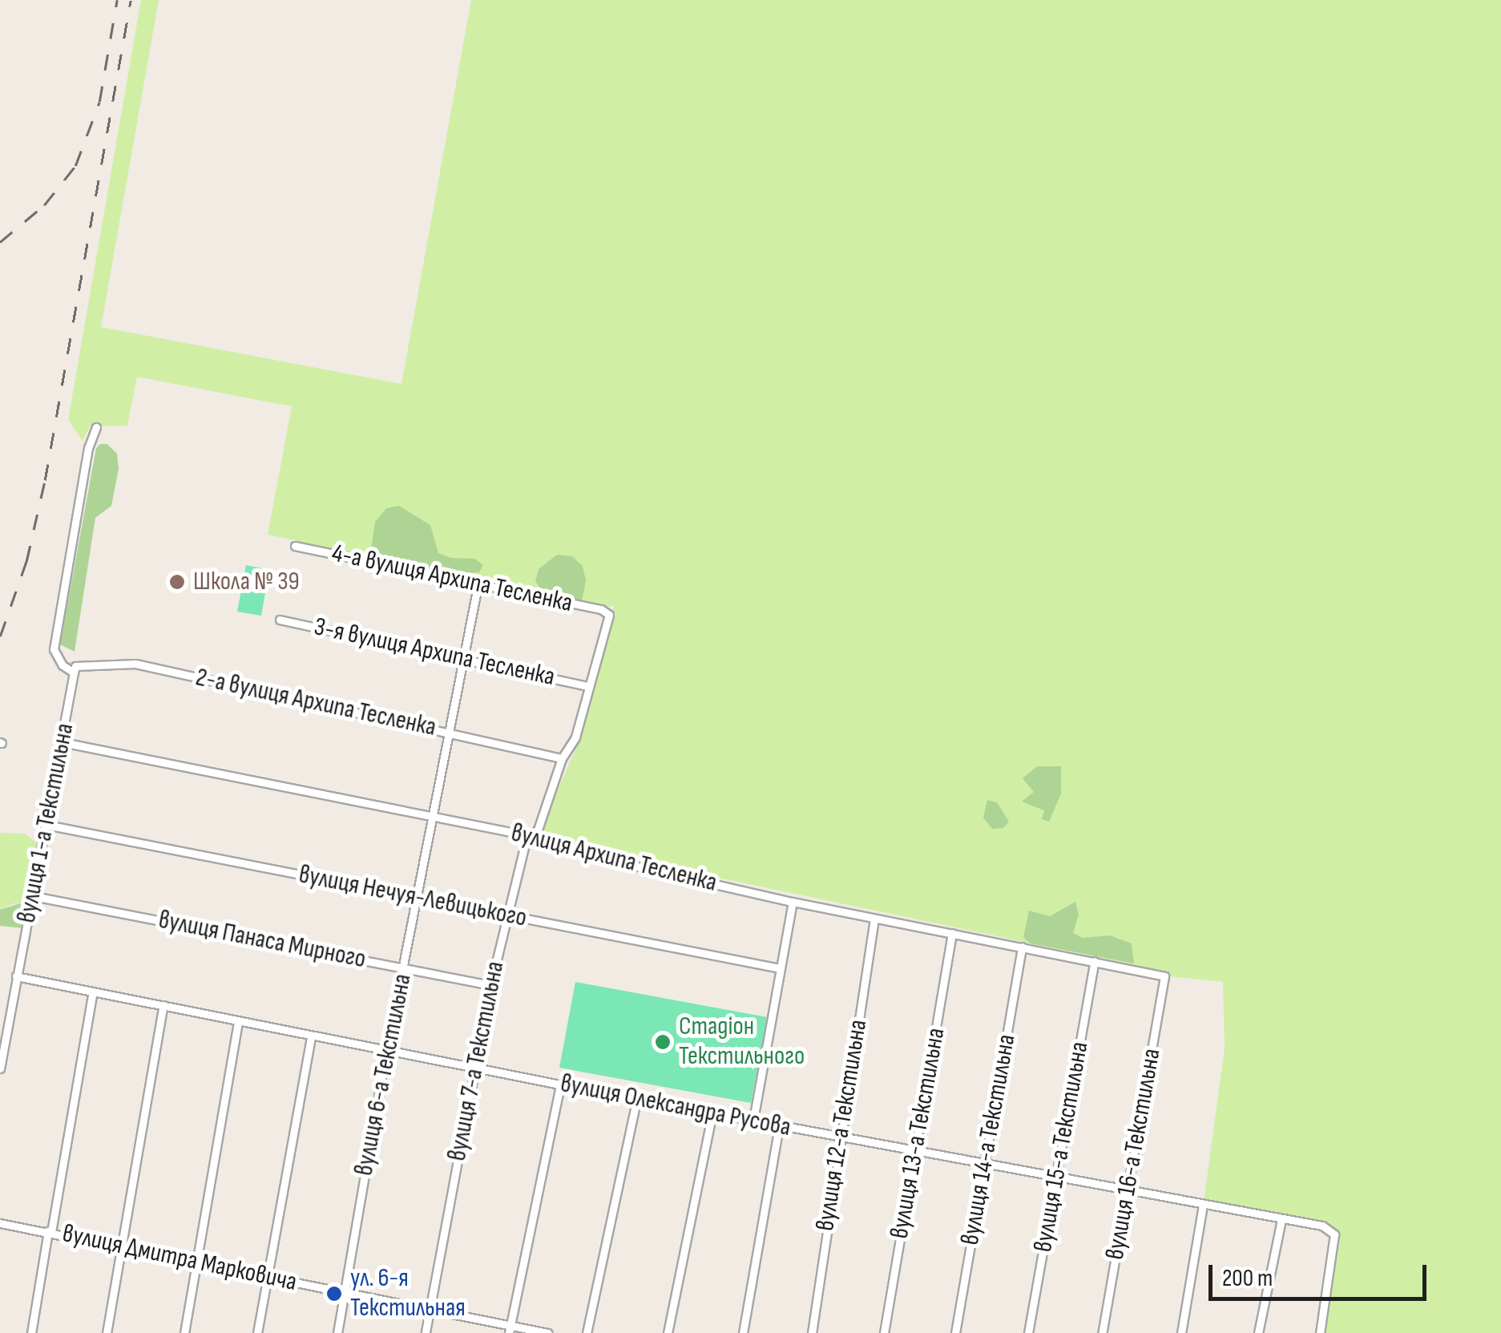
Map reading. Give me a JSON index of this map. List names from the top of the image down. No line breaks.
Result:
{"streets":{"street":["4-а вулиця Архипа Тесленка","3-я вулиця Архипа Тесленка","2-а вулиця Архипа Тесленка","вулиця 1-а Текстильна","вулиця Архипа Тесленка","вулиця Нечуя-Левицького","вулиця Панаса Мирного","вулиця 7-а Текстильна","вулиця 6-а Текстильна","вулиця Олександра Русова","вулиця 12-а Текстильна","вулиця 13-а Текстильна","вулиця 14-а Текстильна","вулиця 15-а Текстильна","вулиця 16-а Текстильна","вулиця Дмитра Марковича"]},"crossings":[["4-а вулиця Архипа Тесленка","вулиця 7-а Текстильна"],["4-а вулиця Архипа Тесленка","вулиця 6-а Текстильна"],["3-я вулиця Архипа Тесленка","вулиця 7-а Текстильна"],["3-я вулиця Архипа Тесленка","вулиця 6-а Текстильна"],["2-а вулиця Архипа Тесленка","вулиця 1-а Текстильна"],["2-а вулиця Архипа Тесленка","вулиця 7-а Текстильна"],["2-а вулиця Архипа Тесленка","вулиця 6-а Текстильна"],["вулиця 1-а Текстильна","вулиця Архипа Тесленка"],["вулиця 1-а Текстильна","вулиця Нечуя-Левицького"],["вулиця 1-а Текстильна","вулиця Панаса Мирного"],["вулиця 1-а Текстильна","вулиця Олександра Русова"],["вулиця Архипа Тесленка","вулиця 7-а Текстильна"],["вулиця Архипа Тесленка","вулиця 6-а Текстильна"],["вулиця Архипа Тесленка","вулиця 12-а Текстильна"],["вулиця Архипа Тесленка","вулиця 13-а Текстильна"],["вулиця Архипа Тесленка","вулиця 14-а Текстильна"],["вулиця Архипа Тесленка","вулиця 15-а Текстильна"],["вулиця Архипа Тесленка","вулиця 16-а Текстильна"],["вулиця Нечуя-Левицького","вулиця 7-а Текстильна"],["вулиця Нечуя-Левицького","вулиця 6-а Текстильна"],["вулиця Панаса Мирного","вулиця 7-а Текстильна"],["вулиця Панаса Мирного","вулиця 6-а Текстильна"],["вулиця 7-а Текстильна","вулиця Олександра Русова"],["вулиця 7-а Текстильна","вулиця Дмитра Марковича"],["вулиця 6-а Текстильна","вулиця Олександра Русова"],["вулиця 6-а Текстильна","вулиця Дмитра Марковича"],["вулиця Олександра Русова","вулиця 12-а Текстильна"],["вулиця Олександра Русова","вулиця 13-а Текстильна"],["вулиця Олександра Русова","вулиця 14-а Текстильна"],["вулиця Олександра Русова","вулиця 15-а Текстильна"],["вулиця Олександра Русова","вулиця 16-а Текстильна"]],"places":["Школа № 39","Стадіон Текстильного","ул. 6-я Текстильная"],"scale_bar":"200 m"}
